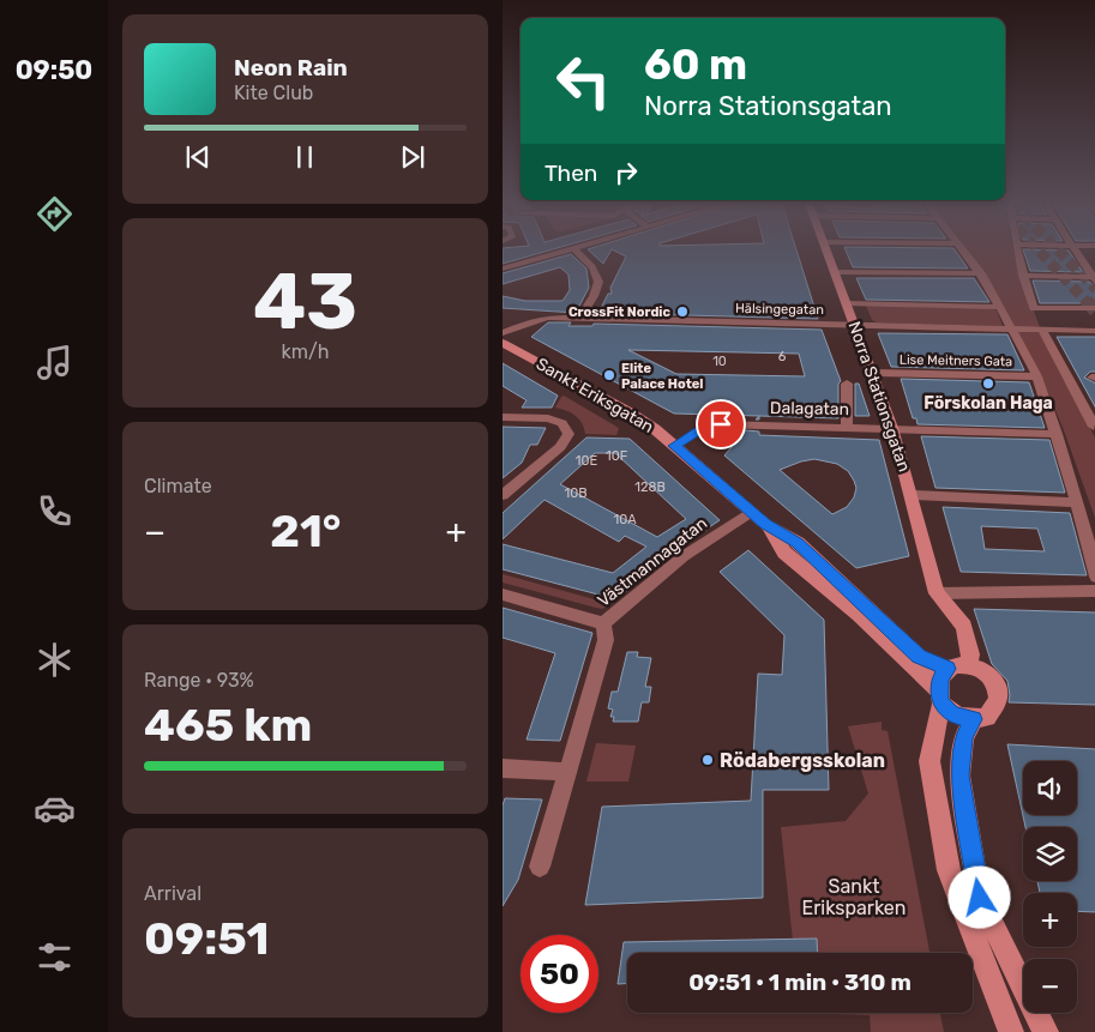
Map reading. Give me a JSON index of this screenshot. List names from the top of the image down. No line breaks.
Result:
{"streets":{"main road":["Sankt Eriksgatan","Norra Stationsgatan"],"street":["Hälsingegatan","Lise Meitners Gata","Dalagatan","Västmannagatan"]},"crossings":[["Hälsingegatan","Norra Stationsgatan"],["Lise Meitners Gata","Norra Stationsgatan"],["Sankt Eriksgatan","Dalagatan"],["Sankt Eriksgatan","Västmannagatan"],["Norra Stationsgatan","Dalagatan"]],"parks":["Sankt Eriksparken"],"places":["CrossFit Nordic","Elite Palace Hotel","Förskolan Haga","Rödabergsskolan"],"house_numbers":["6","10","10F","10E","128B","10B","10A"],"page":{"tabs":"09:50","turn":["60 m","Norra Stationsgatan"],"song":["Neon Rain","Kite Club"],"then":"Then","tile":[["43","km/h"],"Climate",["Range · 93%","465 km"],["Arrival","09:51"]],"heat":["−","21°","+"],"map_buttons":["+","−"],"limit":"50","trip":"09:51 · 1 min · 310 m"}}
